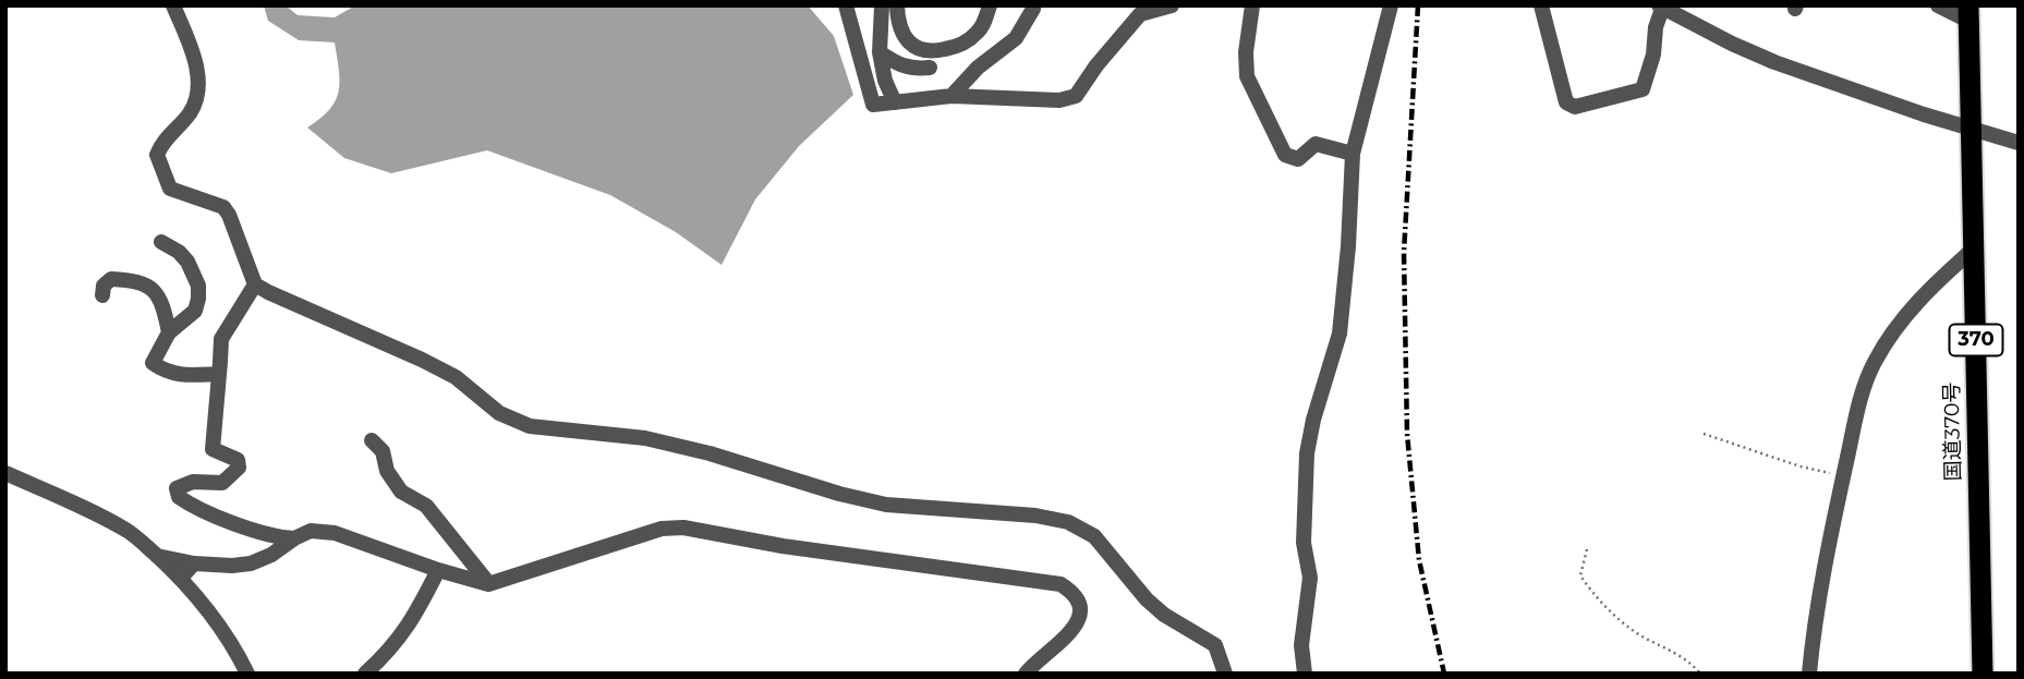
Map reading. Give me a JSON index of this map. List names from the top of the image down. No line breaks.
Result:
{"streets":{"highway":["370","国道370号"]}}
